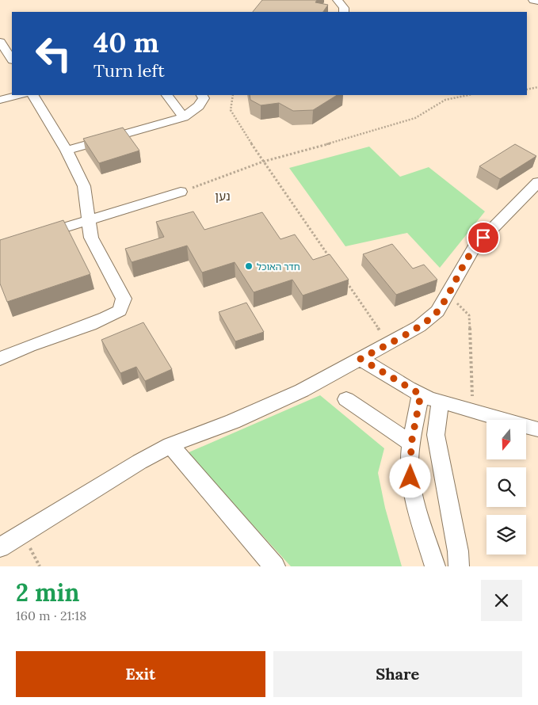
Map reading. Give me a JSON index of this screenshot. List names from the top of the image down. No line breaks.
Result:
{"districts":["נען"],"places":["חדר האוכל"],"north":"bottom","page":{"turn":["40 m","Turn left"],"heading":["2 min","160 m · 21:18"],"buttons":["Exit","Share"]}}
